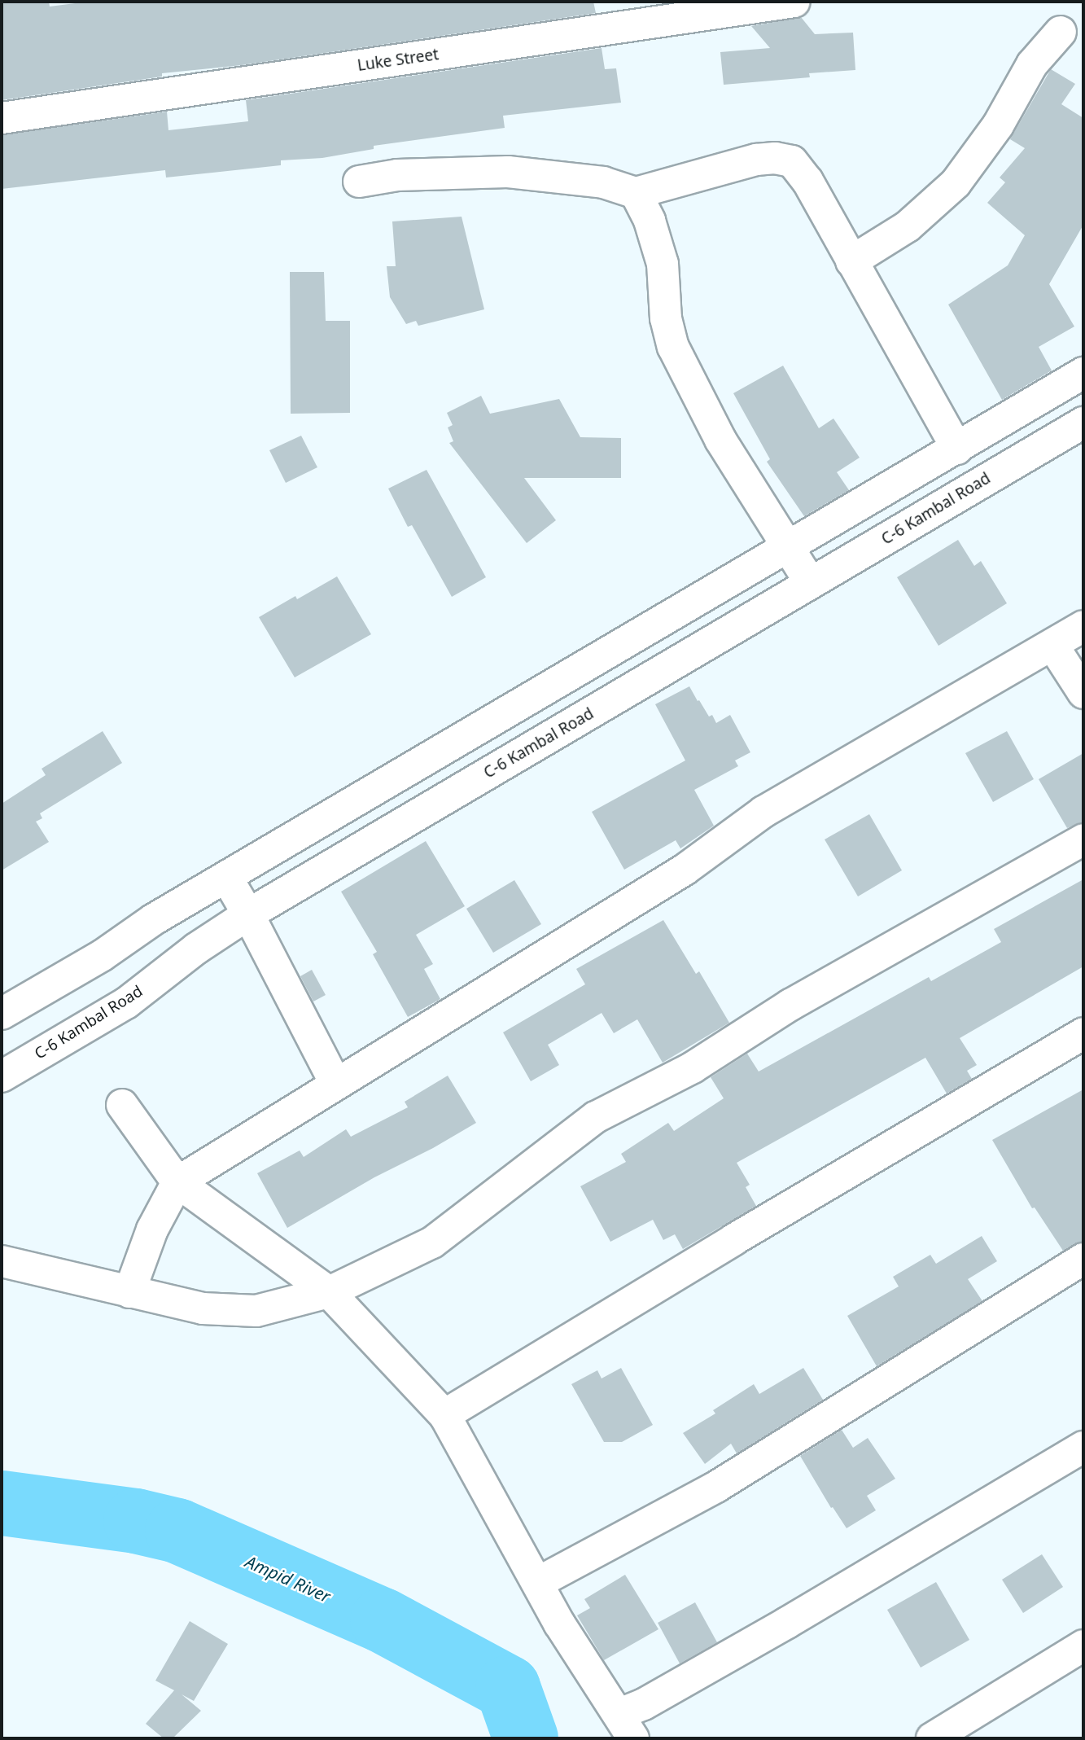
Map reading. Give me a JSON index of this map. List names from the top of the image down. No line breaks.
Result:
{"streets":{"street":["Luke Street","C-6 Kambal Road"]},"water":["Ampid River"]}
